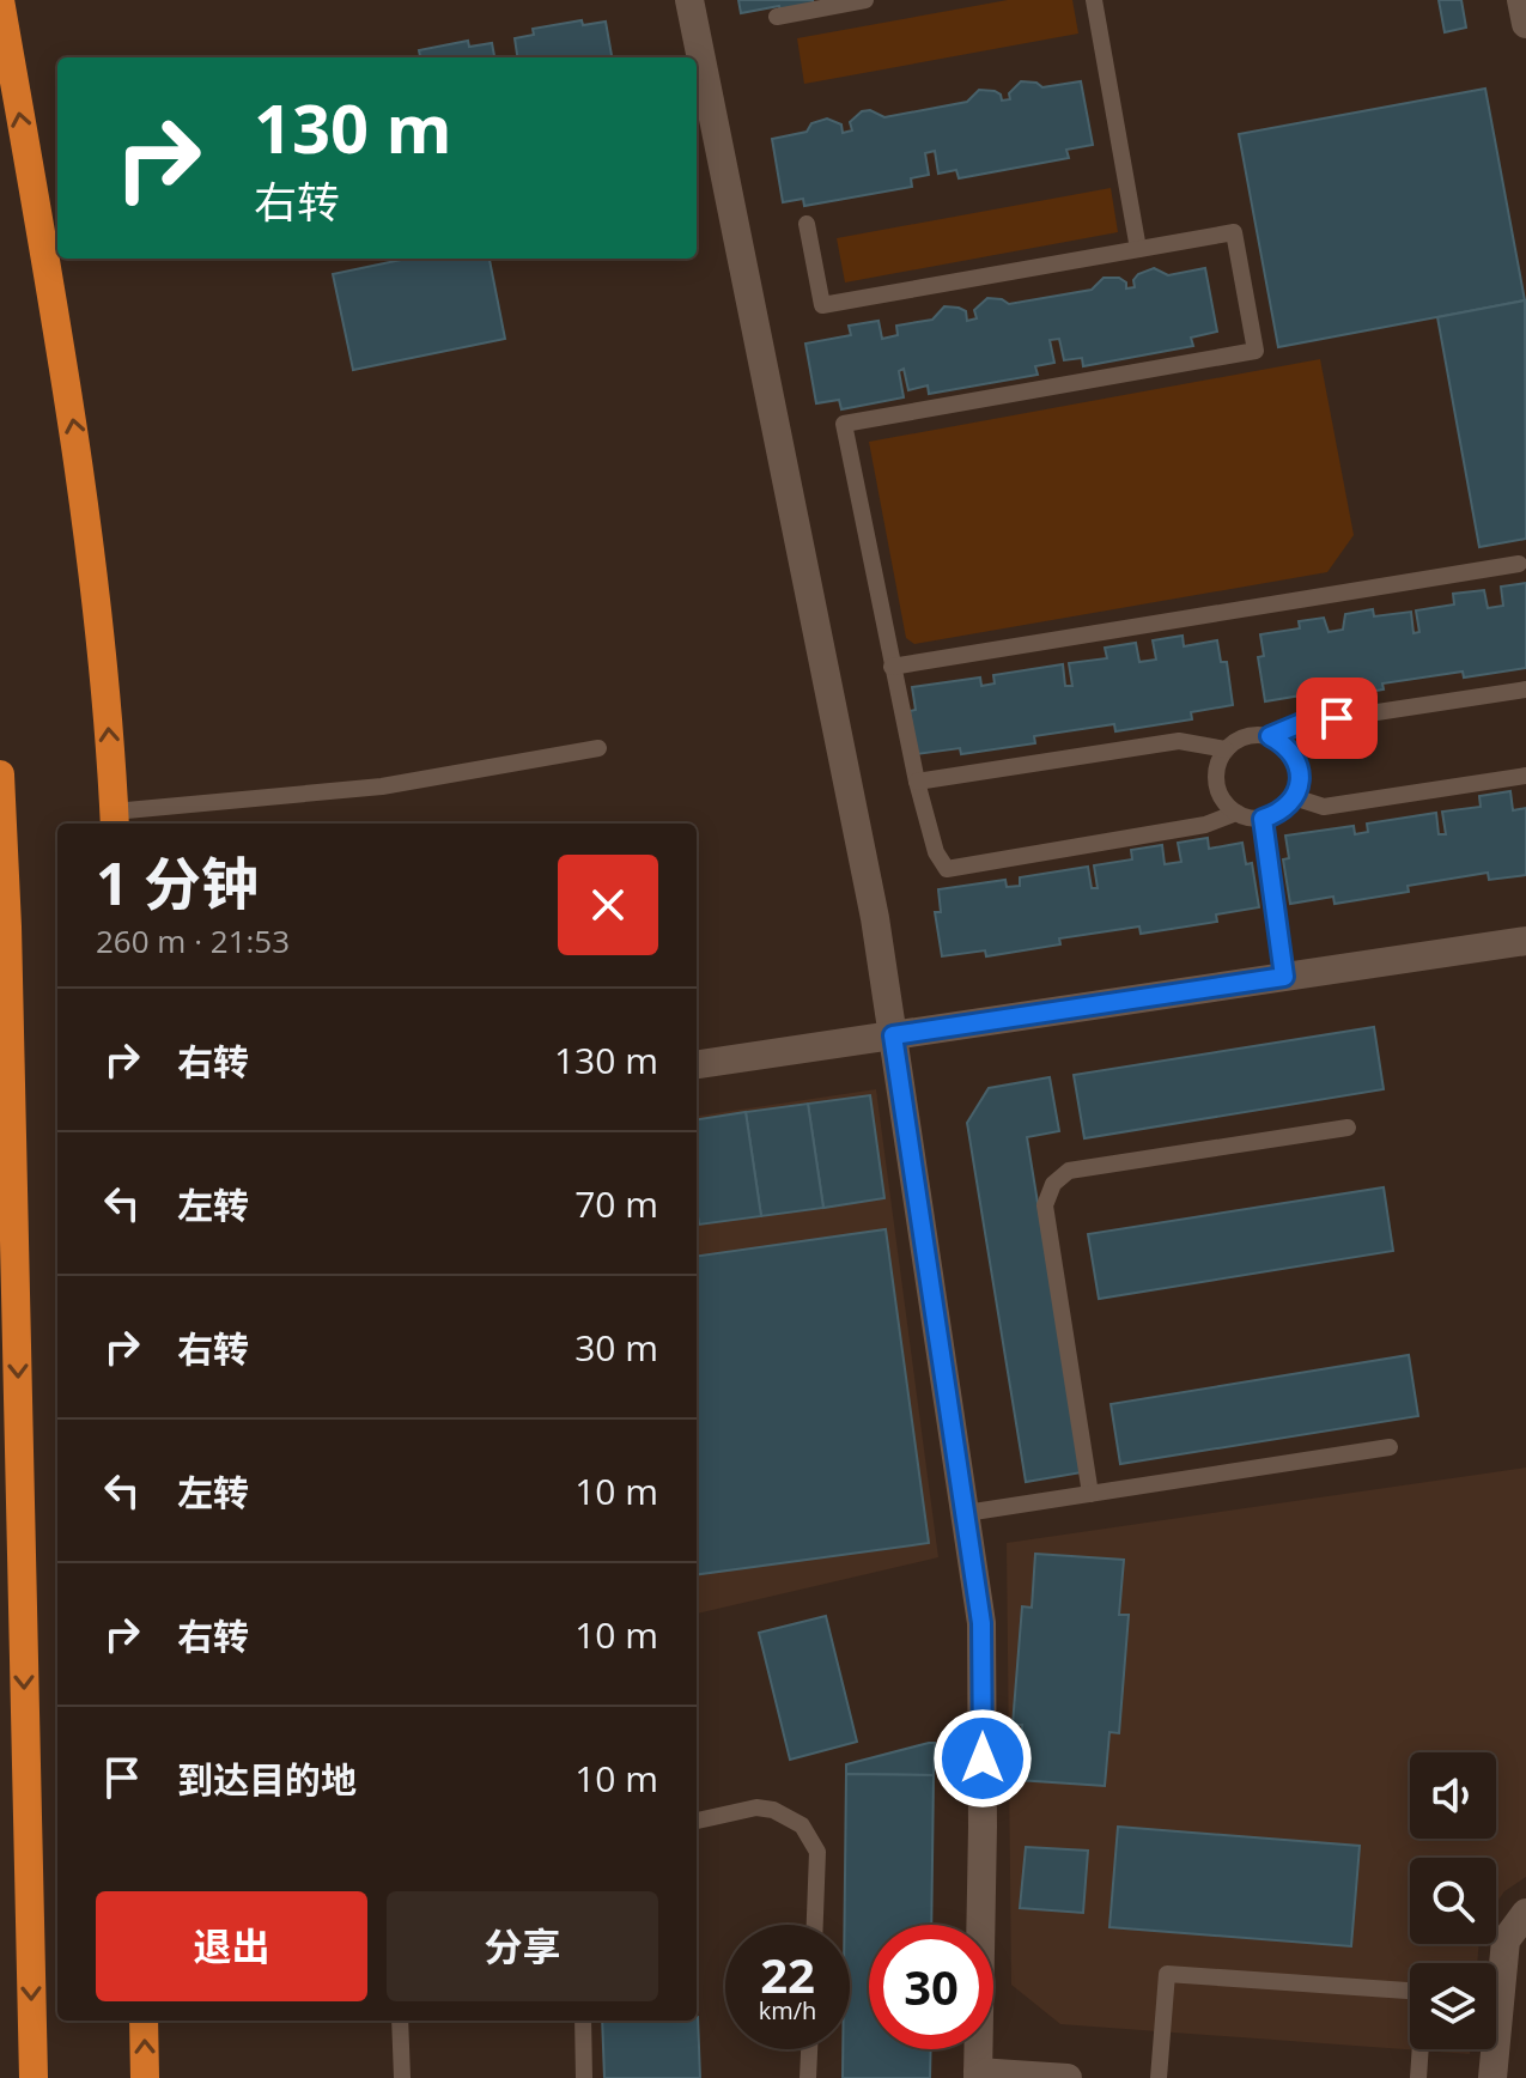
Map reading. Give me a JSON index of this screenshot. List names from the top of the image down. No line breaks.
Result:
{"page":{"turn":["130 m","右转"],"heading":["1 分钟","260 m · 21:53"],"list":[{"name":"右转","value":"130 m"},{"name":"左转","value":"70 m"},{"name":"右转","value":"30 m"},{"name":"左转","value":"10 m"},{"name":"右转","value":"10 m"},{"name":"到达目的地","value":"10 m"}],"buttons":["退出","分享"],"speed":"22 km/h","limit":"30"}}
